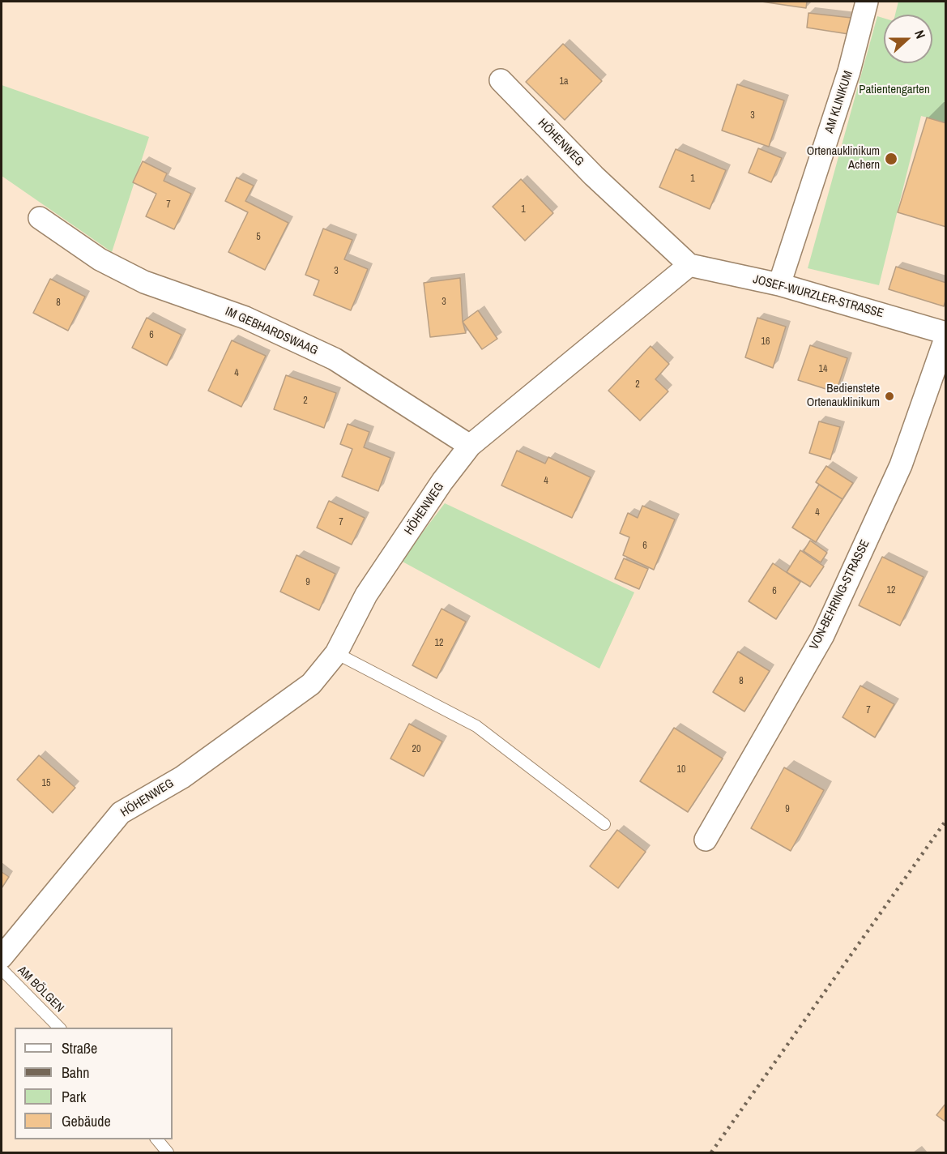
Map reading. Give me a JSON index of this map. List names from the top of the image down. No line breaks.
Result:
{"streets":{"street":["AM KLINIKUM","HÖHENWEG","JOSEF-WURZLER-STRASSE","IM GEBHARDSWAAG","VON-BEHRING-STRASSE"],"lane":["AM BÖLGEN"]},"crossings":[["AM KLINIKUM","JOSEF-WURZLER-STRASSE"],["HÖHENWEG","JOSEF-WURZLER-STRASSE"],["HÖHENWEG","IM GEBHARDSWAAG"],["JOSEF-WURZLER-STRASSE","VON-BEHRING-STRASSE"]],"parks":["Patientengarten"],"places":["Ortenauklinikum Achern","Bedienstete Ortenauklinikum"],"house_numbers":["1a","3","1","7","1","5","3","3","8","6","16","14","4","2","2","4","4","7","6","9","12","6","12","8","7","20","10","15","9"],"legend":["Straße","Bahn","Park","Gebäude"],"north":"right"}
